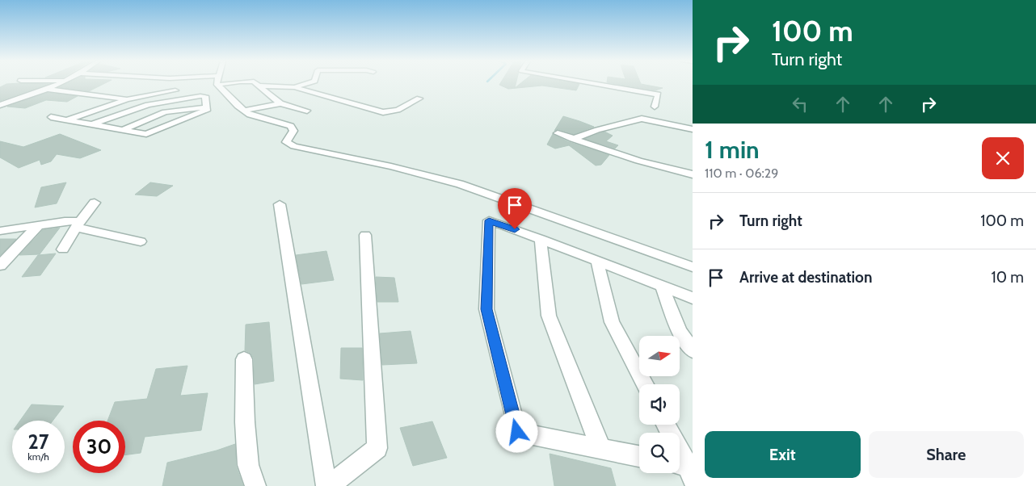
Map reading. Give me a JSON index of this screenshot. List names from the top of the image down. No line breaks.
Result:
{"north":"right","page":{"turn":["100 m","Turn right"],"heading":["1 min","110 m · 06:29"],"list":[{"name":"Turn right","value":"100 m"},{"name":"Arrive at destination","value":"10 m"}],"speed":"27 km/h","limit":"30","buttons":["Exit","Share"]}}
